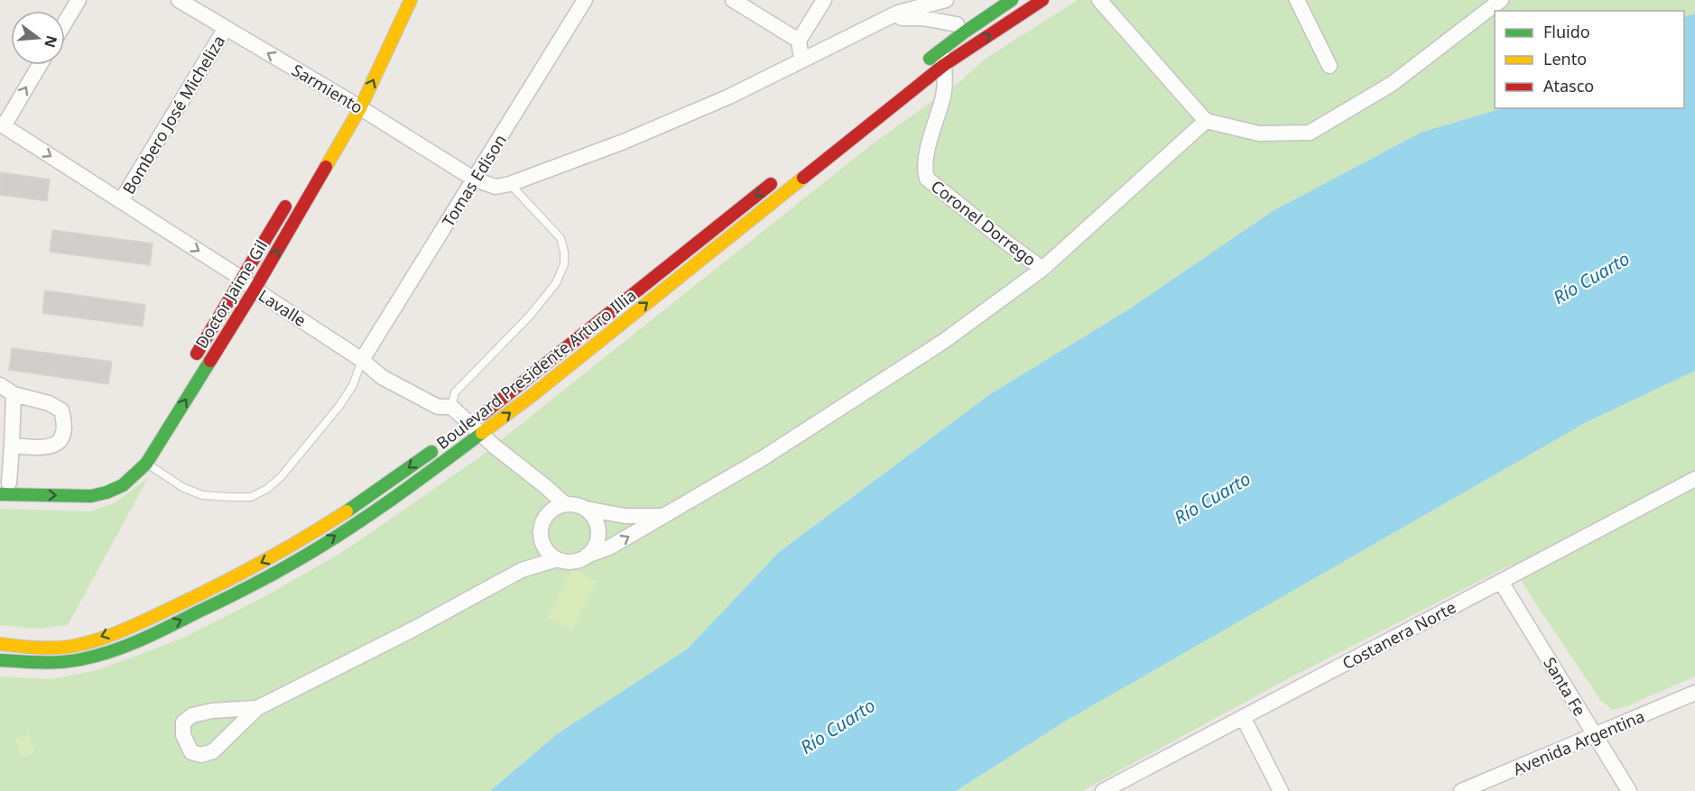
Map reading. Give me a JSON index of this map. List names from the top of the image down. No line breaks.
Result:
{"streets":{"main road":["Doctor Jaime Gil","Boulevard Presidente Arturo Illia"],"street":["Sarmiento","Bombero José Micheliza","Tomas Edison","Coronel Dorrego","Lavalle","Costanera Norte","Santa Fe","Avenida Argentina"]},"crossings":[["Sarmiento","Bombero José Micheliza"],["Sarmiento","Tomas Edison"],["Sarmiento","Doctor Jaime Gil"],["Bombero José Micheliza","Lavalle"],["Tomas Edison","Lavalle"],["Coronel Dorrego","Boulevard Presidente Arturo Illia"],["Doctor Jaime Gil","Lavalle"],["Lavalle","Boulevard Presidente Arturo Illia"],["Costanera Norte","Santa Fe"],["Santa Fe","Avenida Argentina"]],"one_way":["Sarmiento","Doctor Jaime Gil","Lavalle"],"water":["Río Cuarto"],"legend":["Fluido","Lento","Atasco"],"north":"right"}
